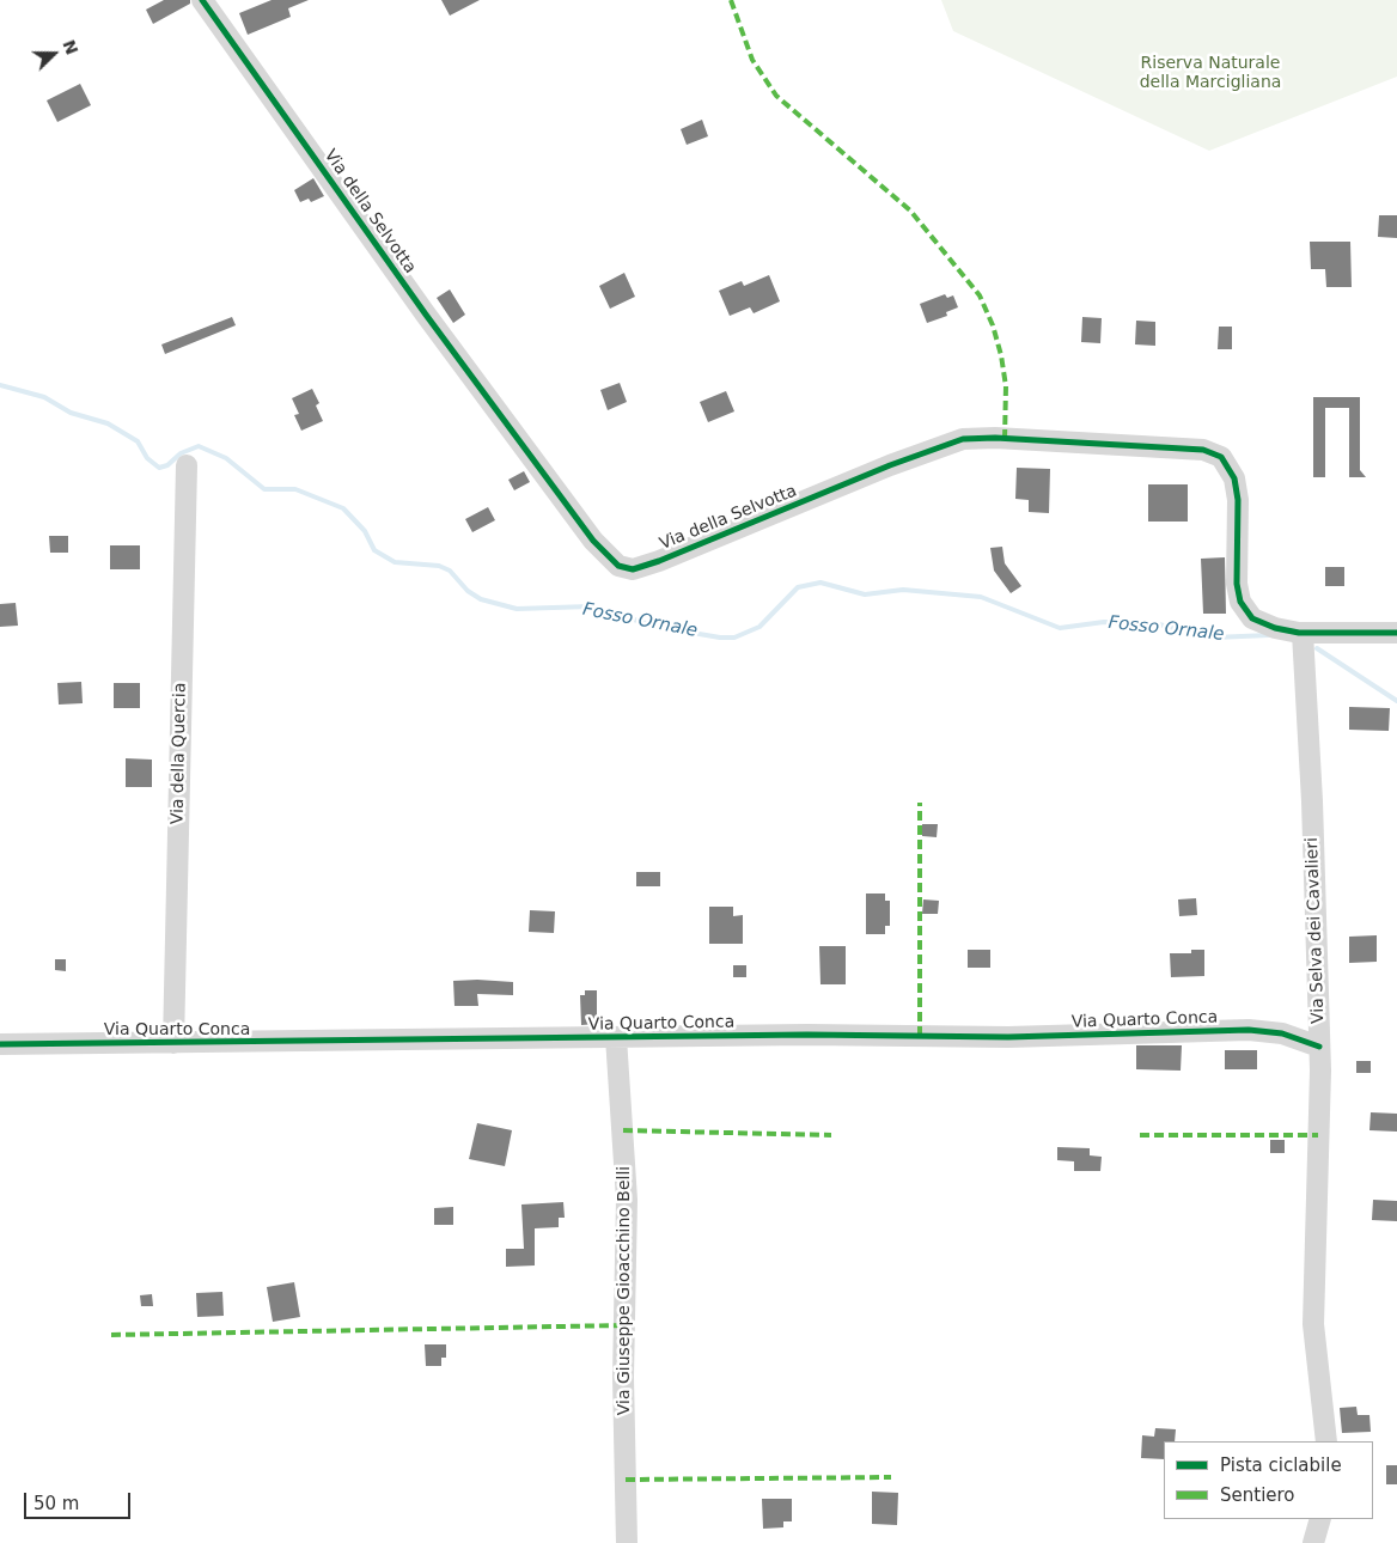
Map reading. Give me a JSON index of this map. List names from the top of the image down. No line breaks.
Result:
{"streets":{"street":["Via della Selvotta","Via della Quercia","Via Selva dei Cavalieri","Via Quarto Conca","Via Giuseppe Gioacchino Belli"]},"crossings":[["Via della Selvotta","Via Selva dei Cavalieri"],["Via della Quercia","Via Quarto Conca"],["Via Selva dei Cavalieri","Via Quarto Conca"],["Via Quarto Conca","Via Giuseppe Gioacchino Belli"]],"water":["Fosso Ornale"],"parks":["Riserva Naturale della Marcigliana"],"legend":["Pista ciclabile","Sentiero"],"scale_bar":"50 m","north":"right"}
